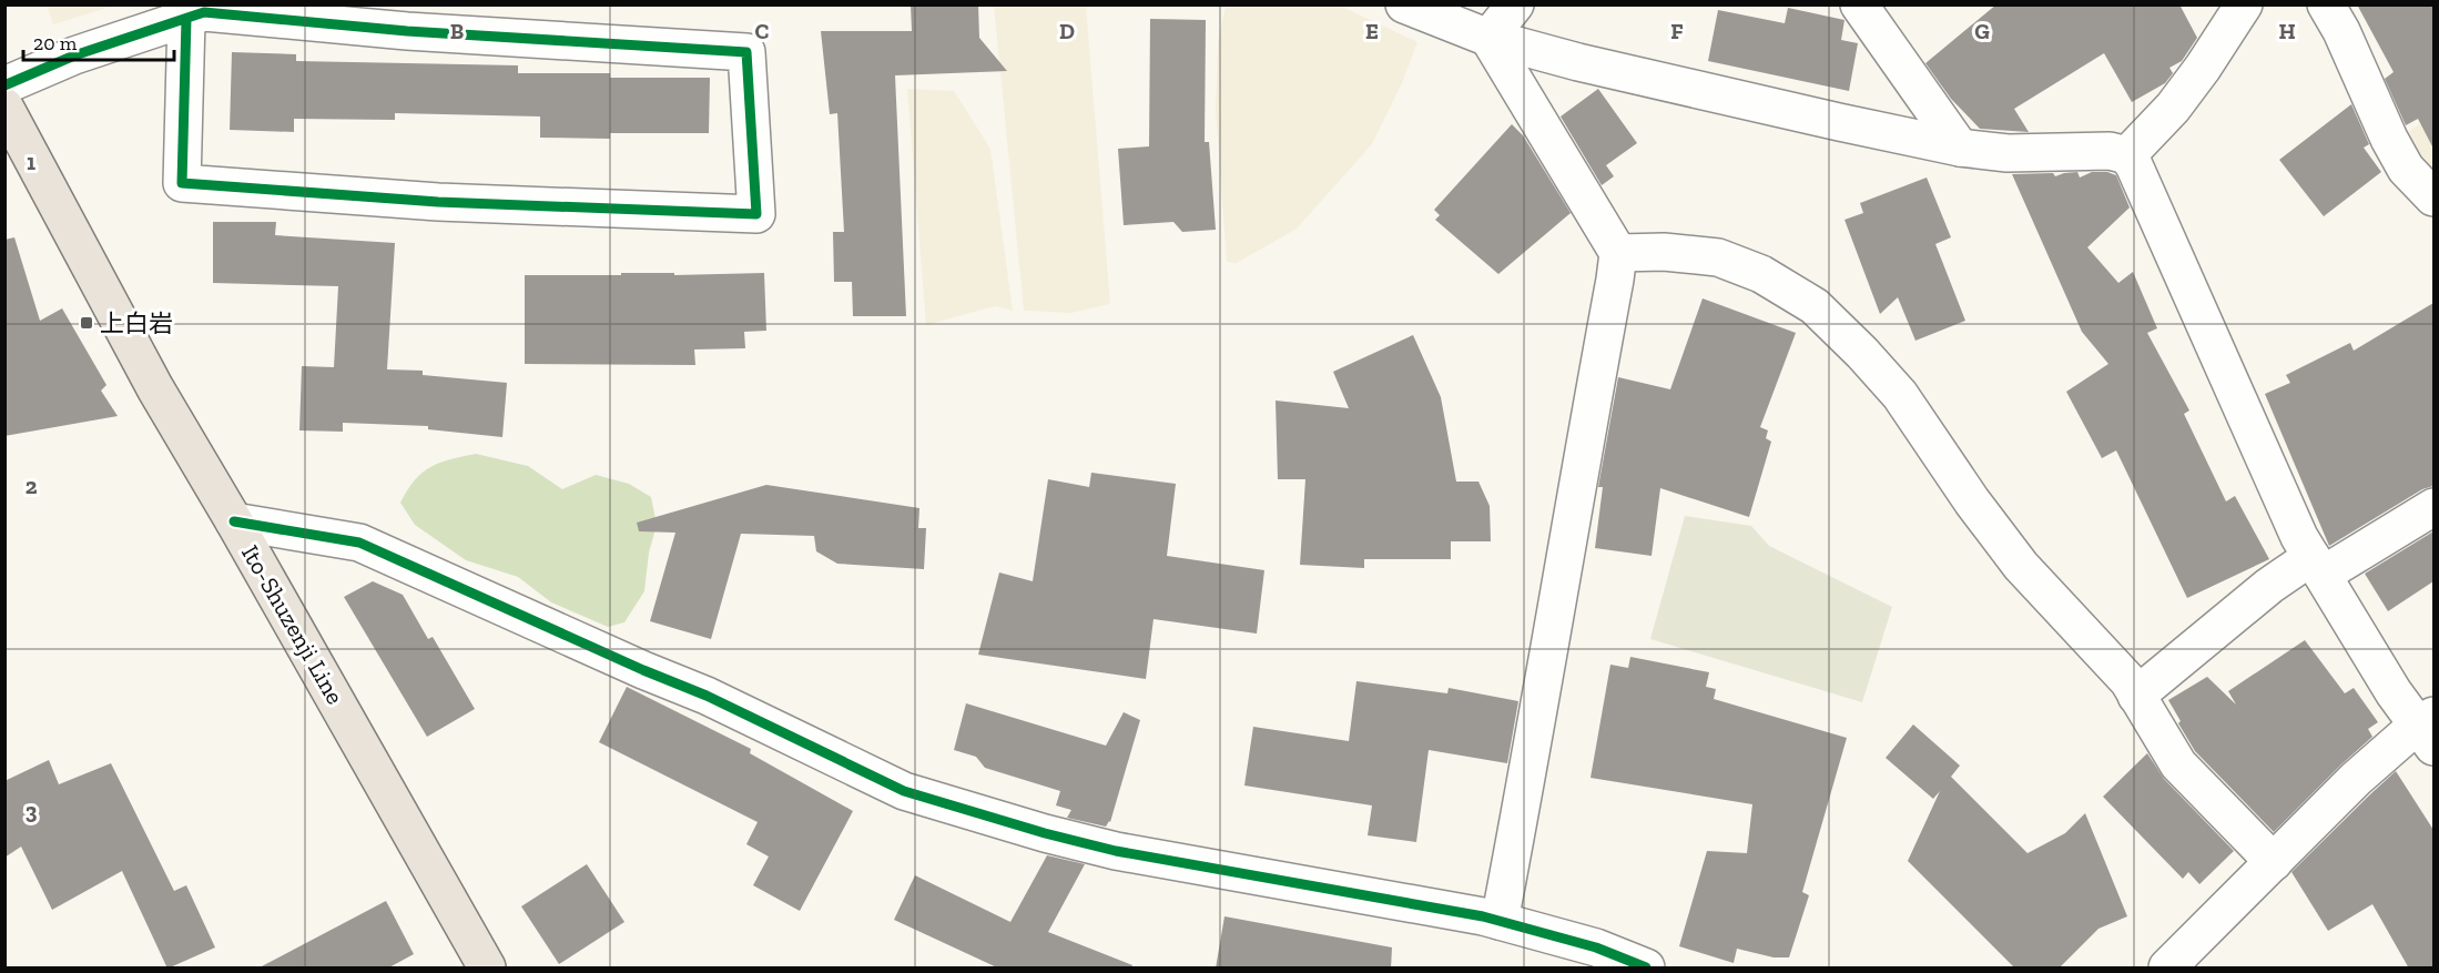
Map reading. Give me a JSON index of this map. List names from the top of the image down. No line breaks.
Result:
{"streets":{"main road":["Ito-Shuzenji Line"]},"places":{"transit":["上白岩"]},"scale_bar":"20 m","grid":{"columns":["B","C","D","E","F","G","H"],"rows":["1","2","3"]}}
